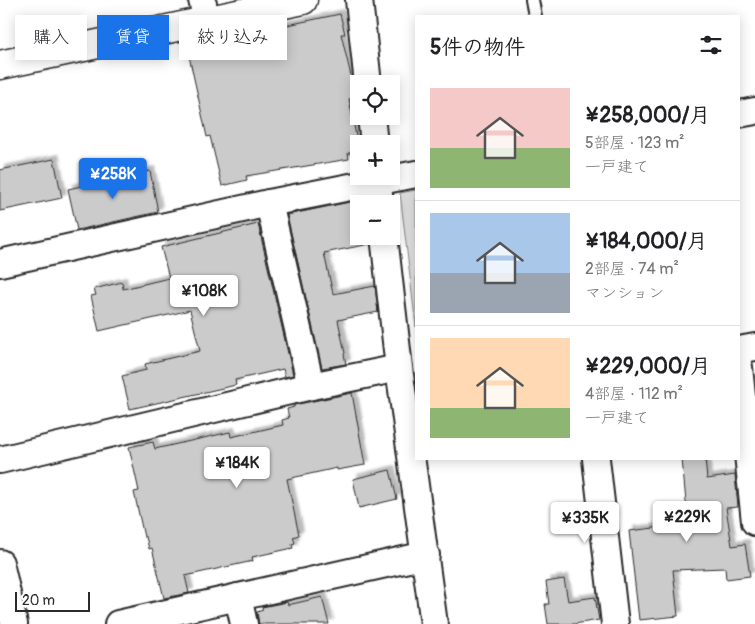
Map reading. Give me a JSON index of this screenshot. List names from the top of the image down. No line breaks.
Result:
{"scale_bar":"20 m","page":{"chip":["購入","賃貸","絞り込み"],"heading":"5件の物件","map_buttons":["+","−"],"list":[{"name":"¥258,000/月","note":"5部屋 · 123 m² · 一戸建て"},{"name":"¥184,000/月","note":"2部屋 · 74 m² · マンション"},{"name":"¥229,000/月","note":"4部屋 · 112 m² · 一戸建て"}],"price":["¥258K","¥108K","¥184K","¥229K","¥335K"],"scale":"20 m"}}
